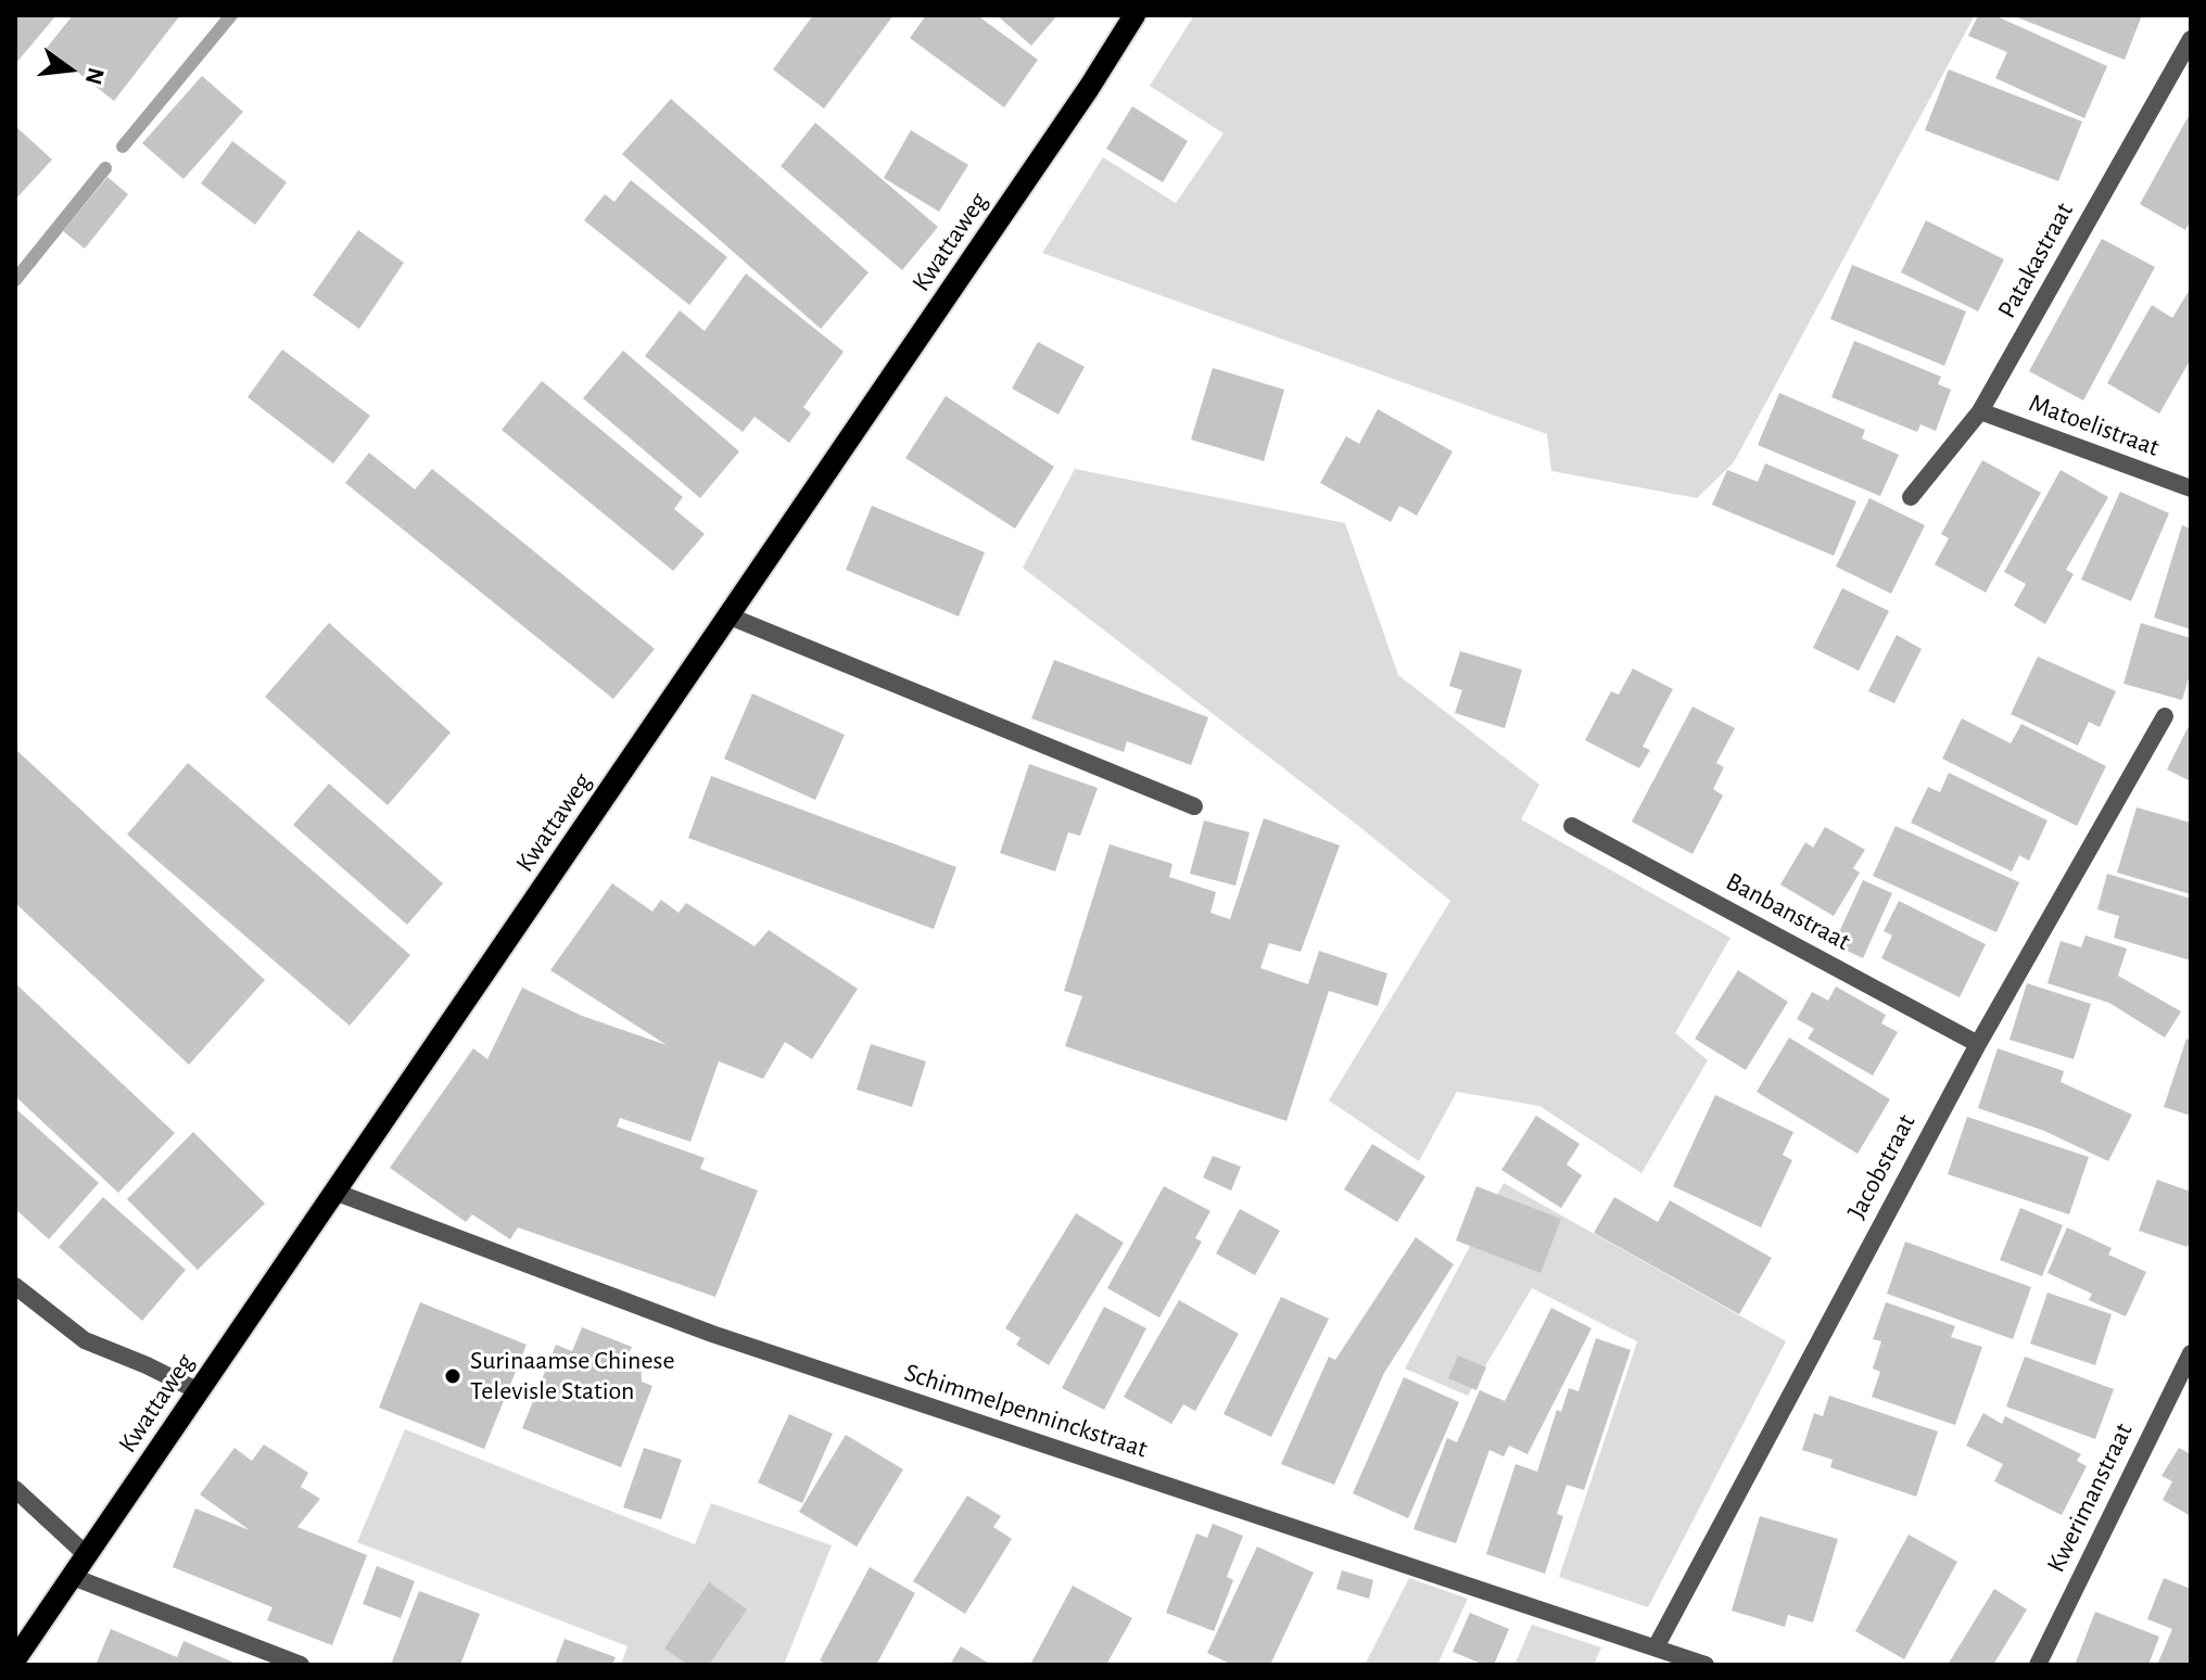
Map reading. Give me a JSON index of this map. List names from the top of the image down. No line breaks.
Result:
{"streets":{"main road":["Kwattaweg"],"street":["Patakastraat","Matoelistraat","Banbanstraat","Jacobstraat","Schimmelpenninckstraat","Kwerimanstraat"]},"crossings":[["Kwattaweg","Schimmelpenninckstraat"],["Patakastraat","Matoelistraat"],["Banbanstraat","Jacobstraat"],["Jacobstraat","Schimmelpenninckstraat"]],"places":["Surinaamse Chinese Televisle Station"],"north":"right"}
